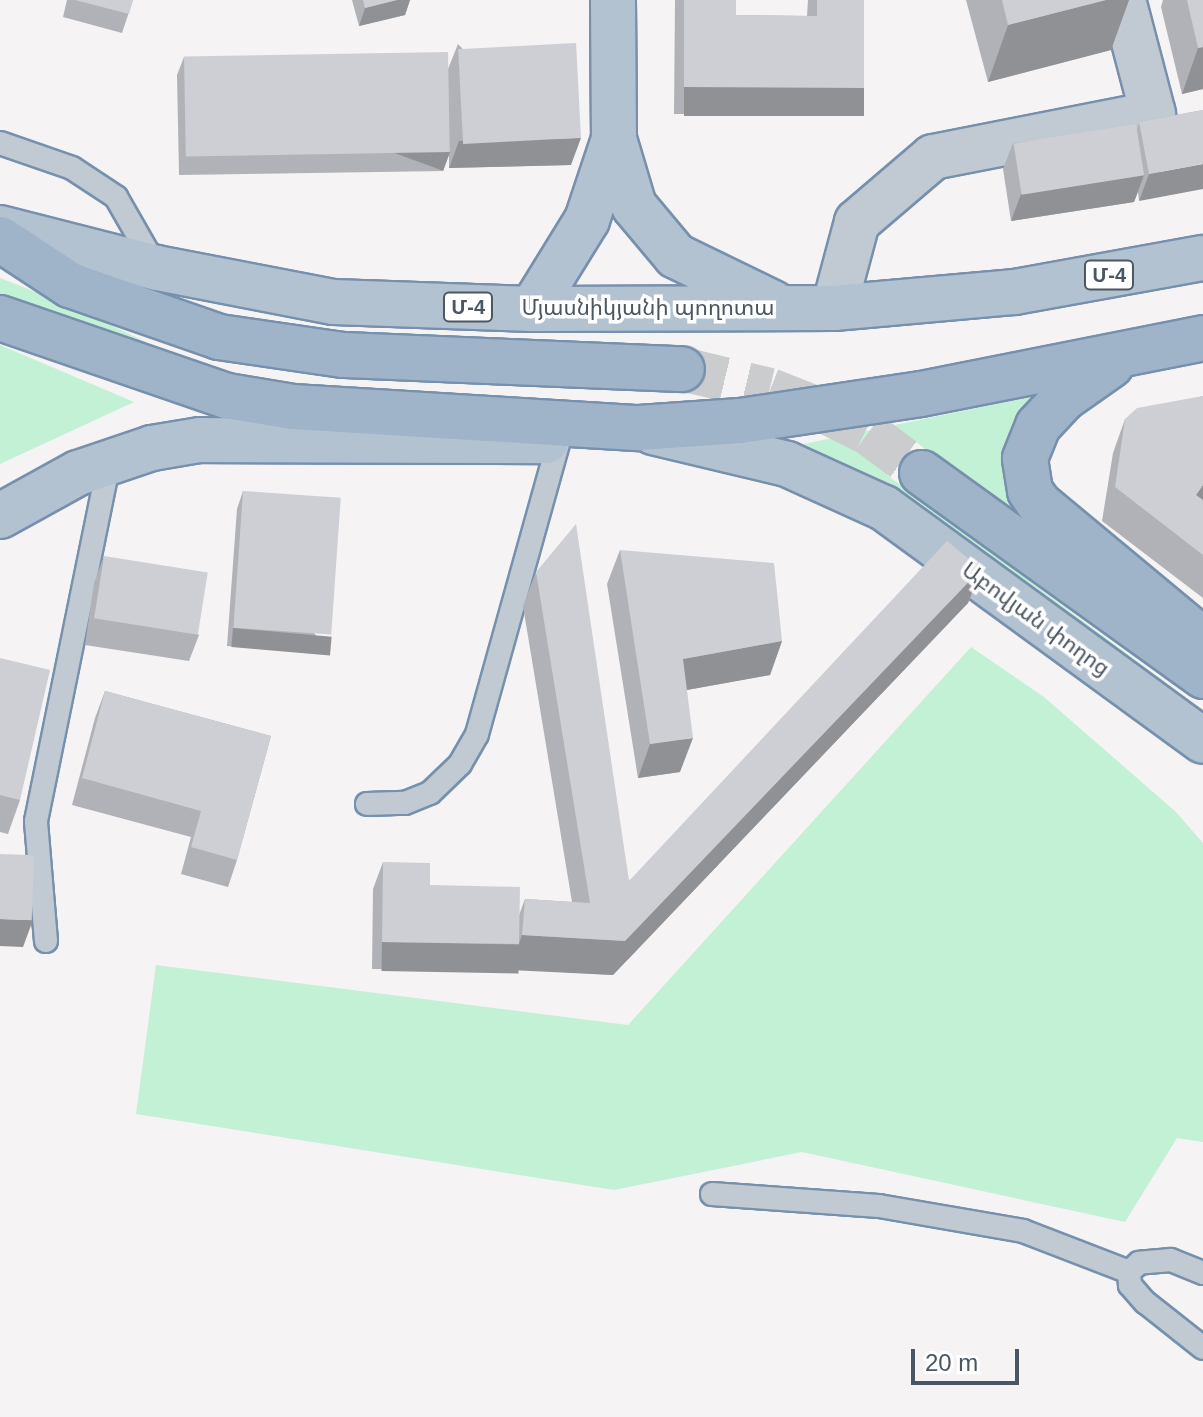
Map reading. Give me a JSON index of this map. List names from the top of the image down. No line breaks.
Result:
{"streets":{"main road":["Մ-4","Մյասնիկյանի պողոտա","Աբովյան փողոց"]},"scale_bar":"20 m"}
